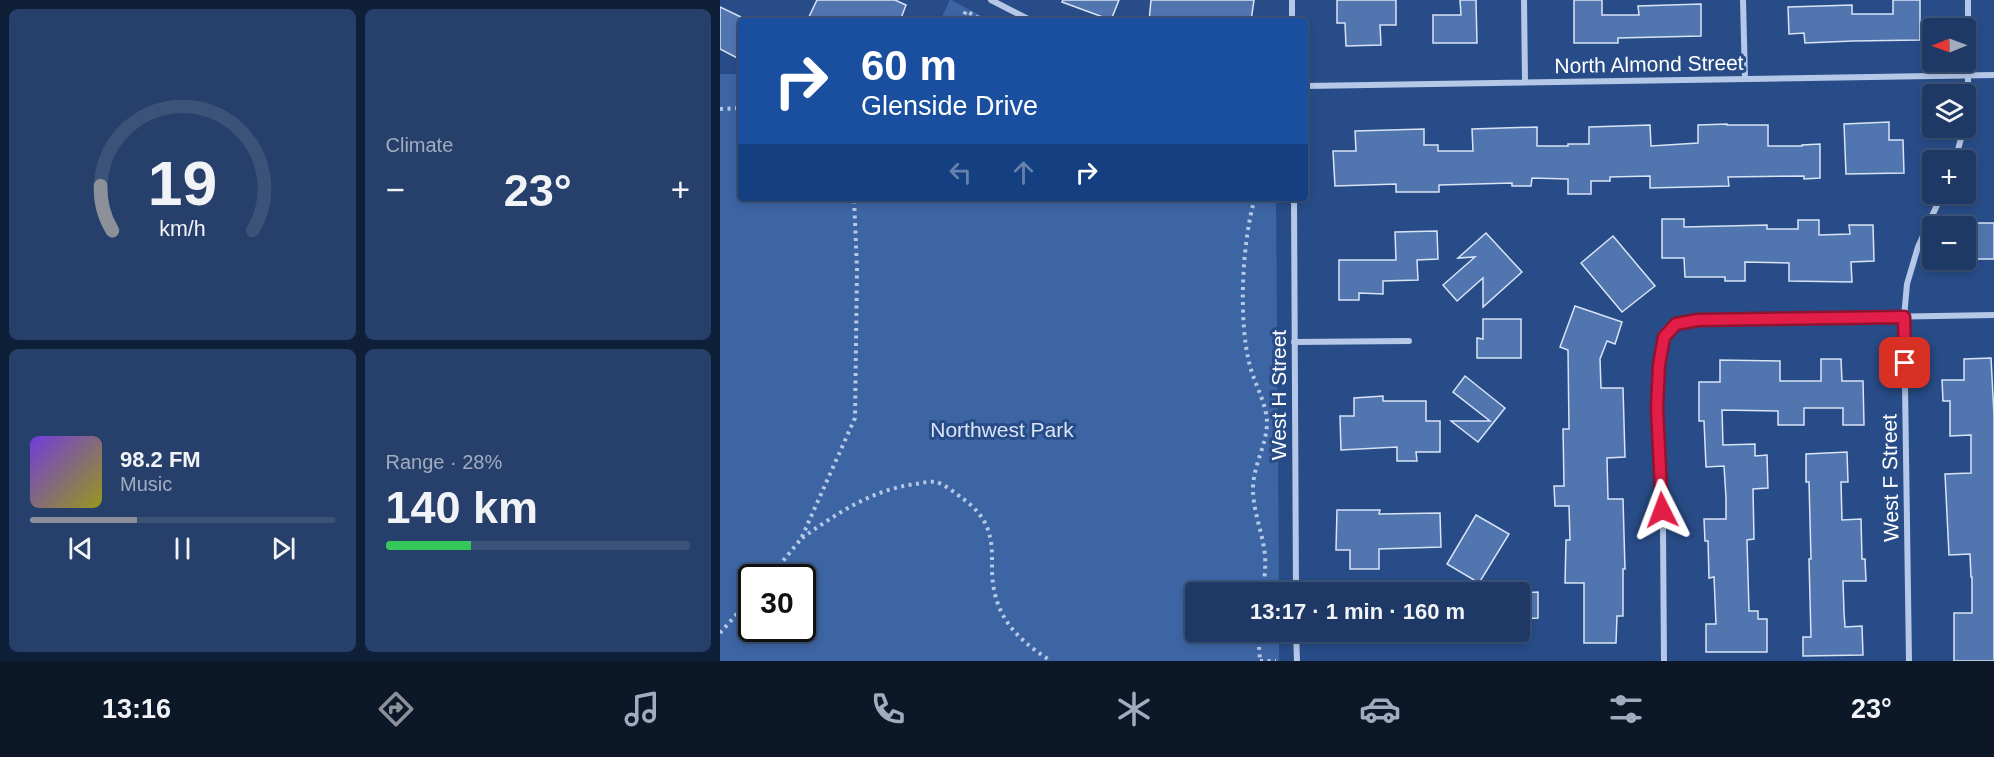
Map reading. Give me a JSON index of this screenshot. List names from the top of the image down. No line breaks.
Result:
{"streets":{"street":["North Almond Street","West H Street","West F Street"]},"parks":["Northwest Park"],"north":"left","page":{"tile":["Climate",["Range · 28%","140 km"]],"map_buttons":["+","−"],"turn":["60 m","Glenside Drive"],"heat":["−","23°","+"],"song":["98.2 FM","Music"],"limit":"30","trip":"13:17 · 1 min · 160 m","tabs":["13:16","23°"],"gauge":["19","km/h"]}}
